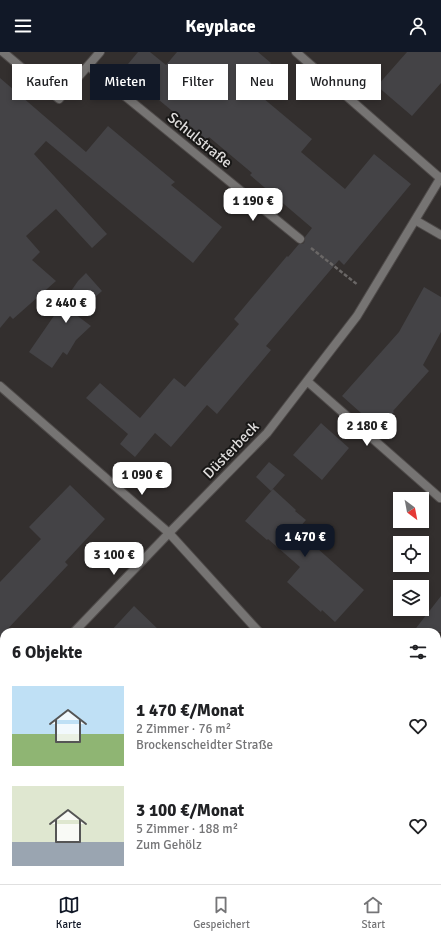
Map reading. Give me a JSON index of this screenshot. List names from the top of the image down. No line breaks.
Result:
{"streets":{"street":["Schulstraße","Düsterbeck"]},"north":"bottom right","page":{"header":"Keyplace","chip":["Kaufen","Mieten","Filter","Neu","Wohnung"],"price":["1 190 €","2 440 €","2 180 €","1 090 €","1 470 €","3 100 €"],"heading":"6 Objekte","list":[{"name":"1 470 €/Monat","note":"2 Zimmer · 76 m² · Brockenscheidter Straße"},{"name":"3 100 €/Monat","note":"5 Zimmer · 188 m² · Zum Gehölz"}],"tabs":["Karte","Gespeichert","Start"]}}
